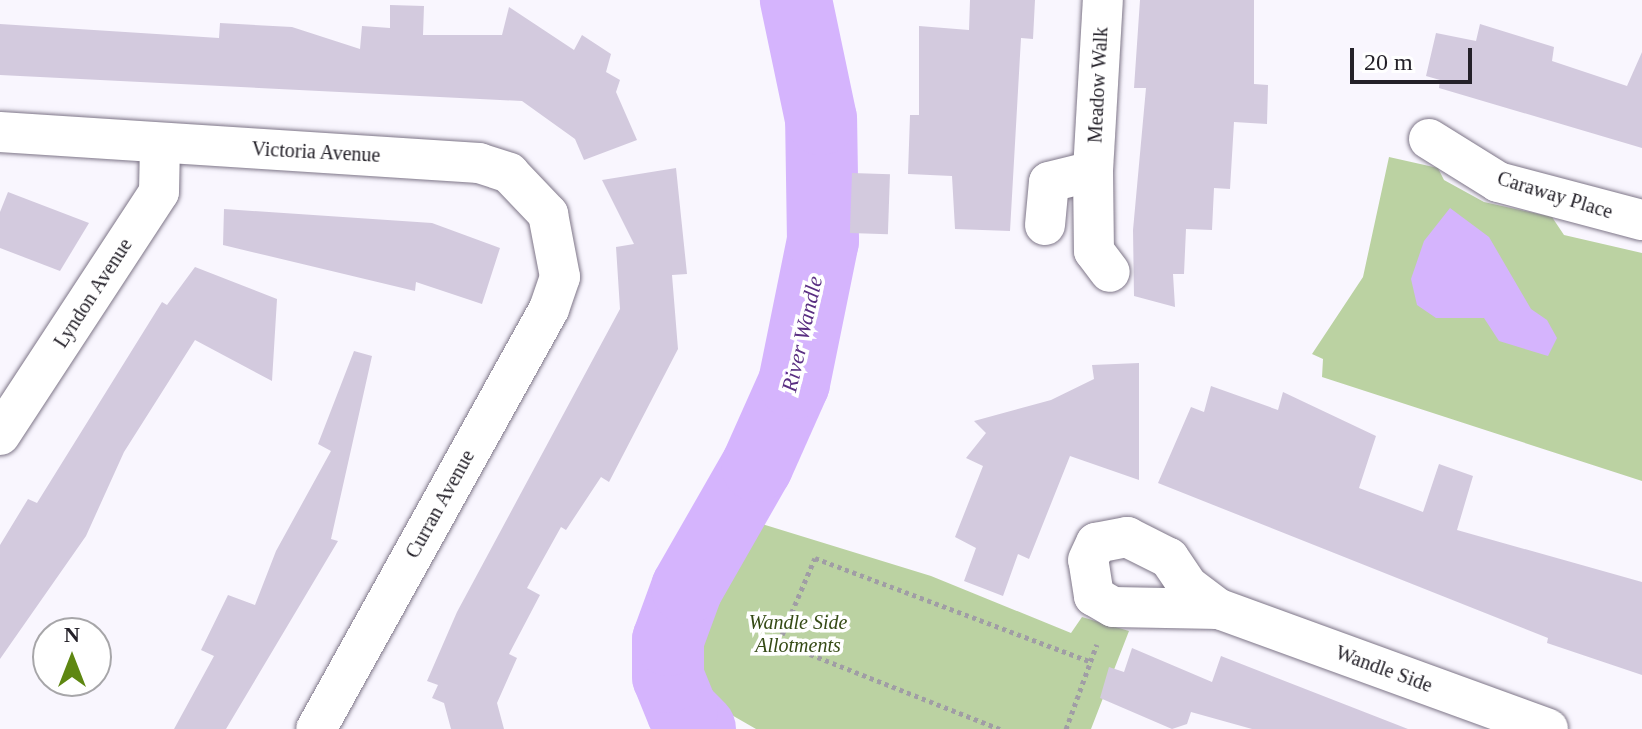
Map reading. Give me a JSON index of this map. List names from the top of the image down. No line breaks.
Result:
{"streets":{"street":["Meadow Walk","Victoria Avenue","Caraway Place","Lyndon Avenue","Curran Avenue","Wandle Side"]},"crossings":[["Victoria Avenue","Lyndon Avenue"],["Victoria Avenue","Curran Avenue"]],"water":["River Wandle"],"parks":["Wandle Side Allotments"],"scale_bar":"20 m","north":"top"}
